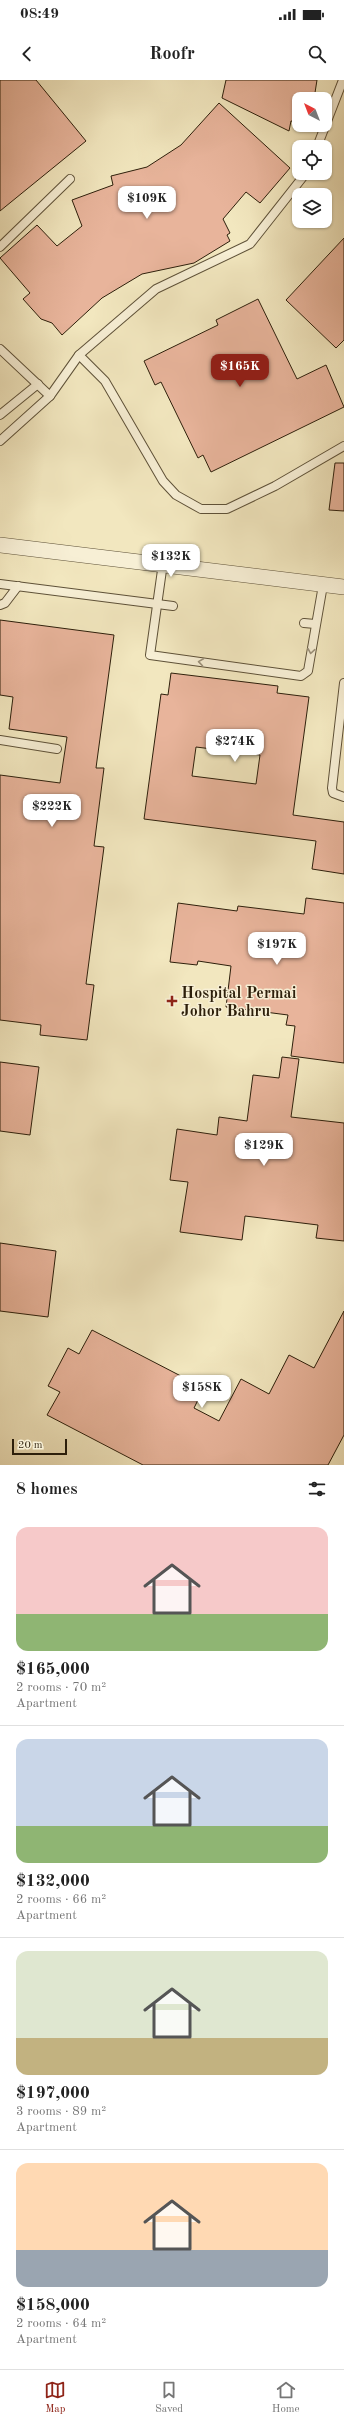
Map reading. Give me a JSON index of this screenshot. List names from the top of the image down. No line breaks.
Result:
{"places":{"health":["Hospital Permai Johor Bahru"]},"scale_bar":"20 m","north":"top left","page":{"status":"08:49","header":"Roofr","price":["$109K","$165K","$132K","$274K","$222K","$197K","$129K","$158K"],"scale":"20 m","heading":"8 homes","list":[{"name":"$165,000","note":"2 rooms · 70 m² · Apartment"},{"name":"$132,000","note":"2 rooms · 66 m² · Apartment"},{"name":"$197,000","note":"3 rooms · 89 m² · Apartment"},{"name":"$158,000","note":"2 rooms · 64 m² · Apartment"}],"tabs":["Map","Saved","Home"]}}
